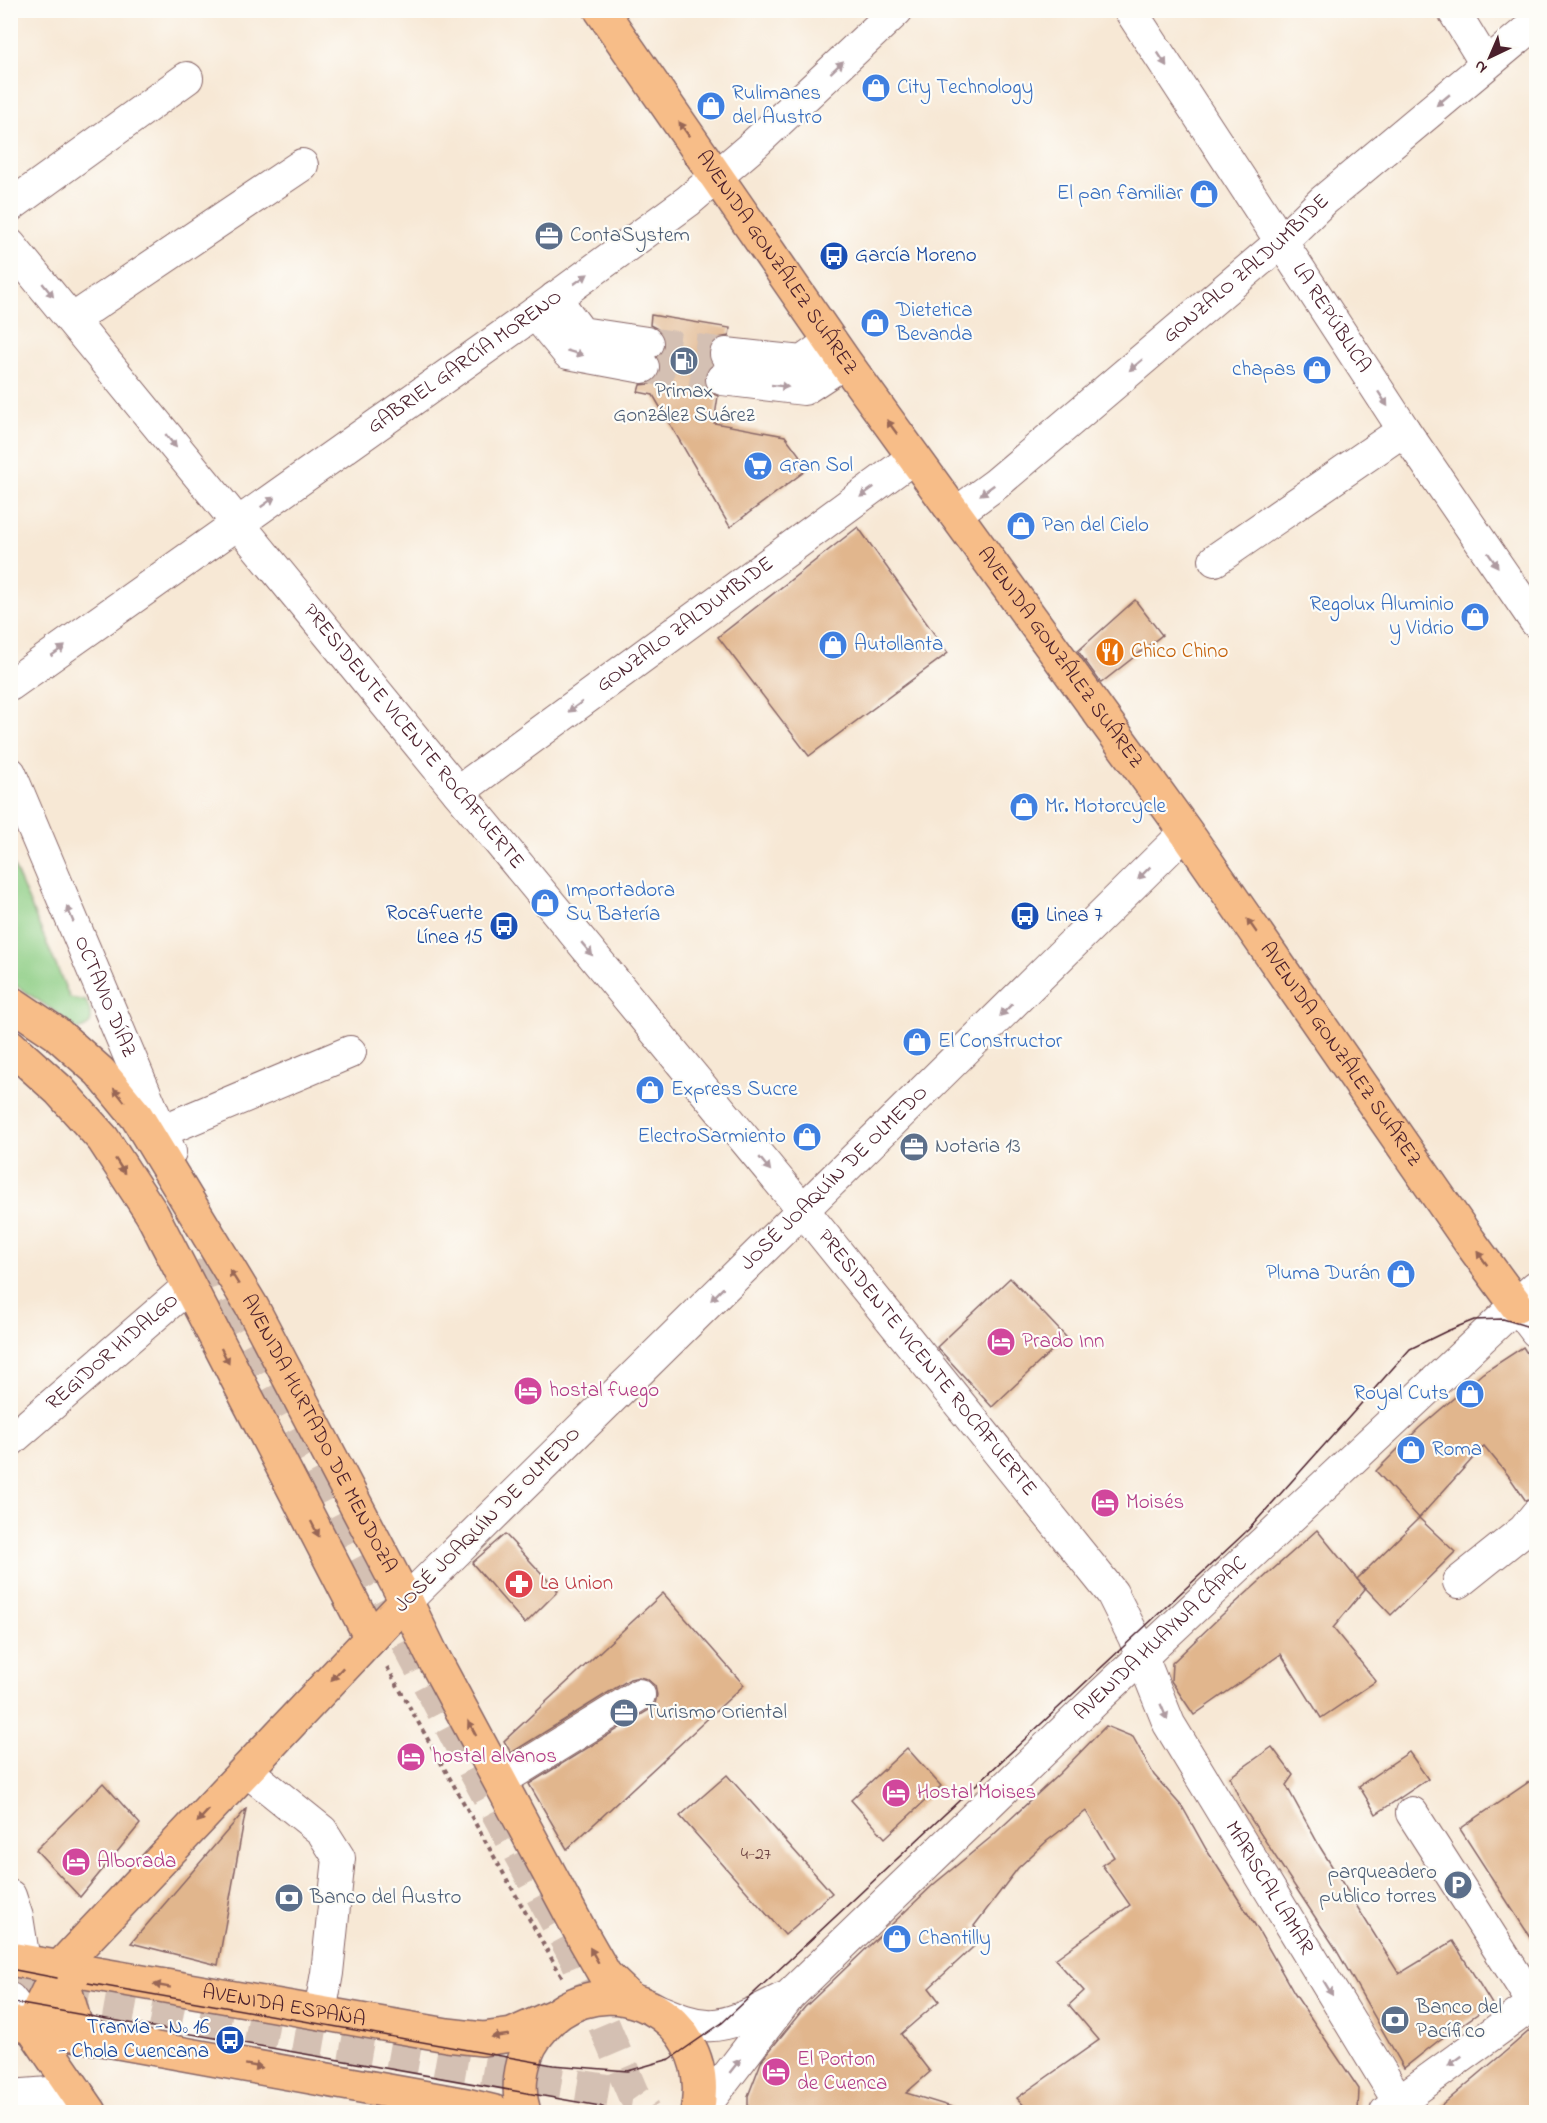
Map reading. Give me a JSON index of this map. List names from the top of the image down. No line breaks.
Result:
{"streets":{"main road":["AVENIDA GONZÁLEZ SUÁREZ","JOSÉ JOAQUÍN DE OLMEDO","AVENIDA HURTADO DE MENDOZA","AVENIDA ESPAÑA"],"street":["GONZALO ZALDUMBIDE","LA REPÚBLICA","GABRIEL GARCÍA MORENO","PRESIDENTE VICENTE ROCAFUERTE","OCTAVIO DÍAZ","REGIDOR HIDALGO","AVENIDA HUAYNA CÁPAC","MARISCAL LAMAR"]},"crossings":[["AVENIDA GONZÁLEZ SUÁREZ","GONZALO ZALDUMBIDE"],["AVENIDA GONZÁLEZ SUÁREZ","GABRIEL GARCÍA MORENO"],["AVENIDA GONZÁLEZ SUÁREZ","JOSÉ JOAQUÍN DE OLMEDO"],["AVENIDA GONZÁLEZ SUÁREZ","AVENIDA HUAYNA CÁPAC"],["GONZALO ZALDUMBIDE","LA REPÚBLICA"],["GONZALO ZALDUMBIDE","PRESIDENTE VICENTE ROCAFUERTE"],["GABRIEL GARCÍA MORENO","PRESIDENTE VICENTE ROCAFUERTE"],["PRESIDENTE VICENTE ROCAFUERTE","JOSÉ JOAQUÍN DE OLMEDO"],["PRESIDENTE VICENTE ROCAFUERTE","AVENIDA HUAYNA CÁPAC"],["PRESIDENTE VICENTE ROCAFUERTE","MARISCAL LAMAR"],["OCTAVIO DÍAZ","AVENIDA HURTADO DE MENDOZA"],["JOSÉ JOAQUÍN DE OLMEDO","AVENIDA HURTADO DE MENDOZA"],["JOSÉ JOAQUÍN DE OLMEDO","AVENIDA ESPAÑA"],["AVENIDA HURTADO DE MENDOZA","AVENIDA ESPAÑA"],["AVENIDA HUAYNA CÁPAC","MARISCAL LAMAR"]],"one_way":["AVENIDA GONZÁLEZ SUÁREZ","GONZALO ZALDUMBIDE","LA REPÚBLICA","GABRIEL GARCÍA MORENO","PRESIDENTE VICENTE ROCAFUERTE","OCTAVIO DÍAZ","JOSÉ JOAQUÍN DE OLMEDO"],"places":{"shop":["City Technology","Rulimanes del Austro","El pan familiar","Dietetica Bevanda","chapas","Pan del Cielo","Regolux Aluminio y Vidrio","Autollanta","Mr. Motorcycle","Importadora Su Batería","El Constructor","Express Sucre","ElectroSarmiento","Pluma Durán","Royal Cuts","Roma","Chantilly"],"office":["ContaSystem","Notaria 13","Turismo Oriental"],"bus stop":["García Moreno","Linea 7","Rocafuerte Línea 15","Tranvía - Nº 16 - Chola Cuencana"],"fuel station":["Primax González Suárez"],"supermarket":["Gran Sol"],"restaurant":["Chico Chino"],"hotel":["Prado Inn","hostal fuego","Moisés","hostal alvanos","Hostal Moises","Alborada","El Porton de Cuenca"],"pharmacy":["La Union"],"parking":["parqueadero publico torres"],"bank":["Banco del Austro","Banco del Pacífico"]},"house_numbers":["4-27"],"north":"bottom left"}
